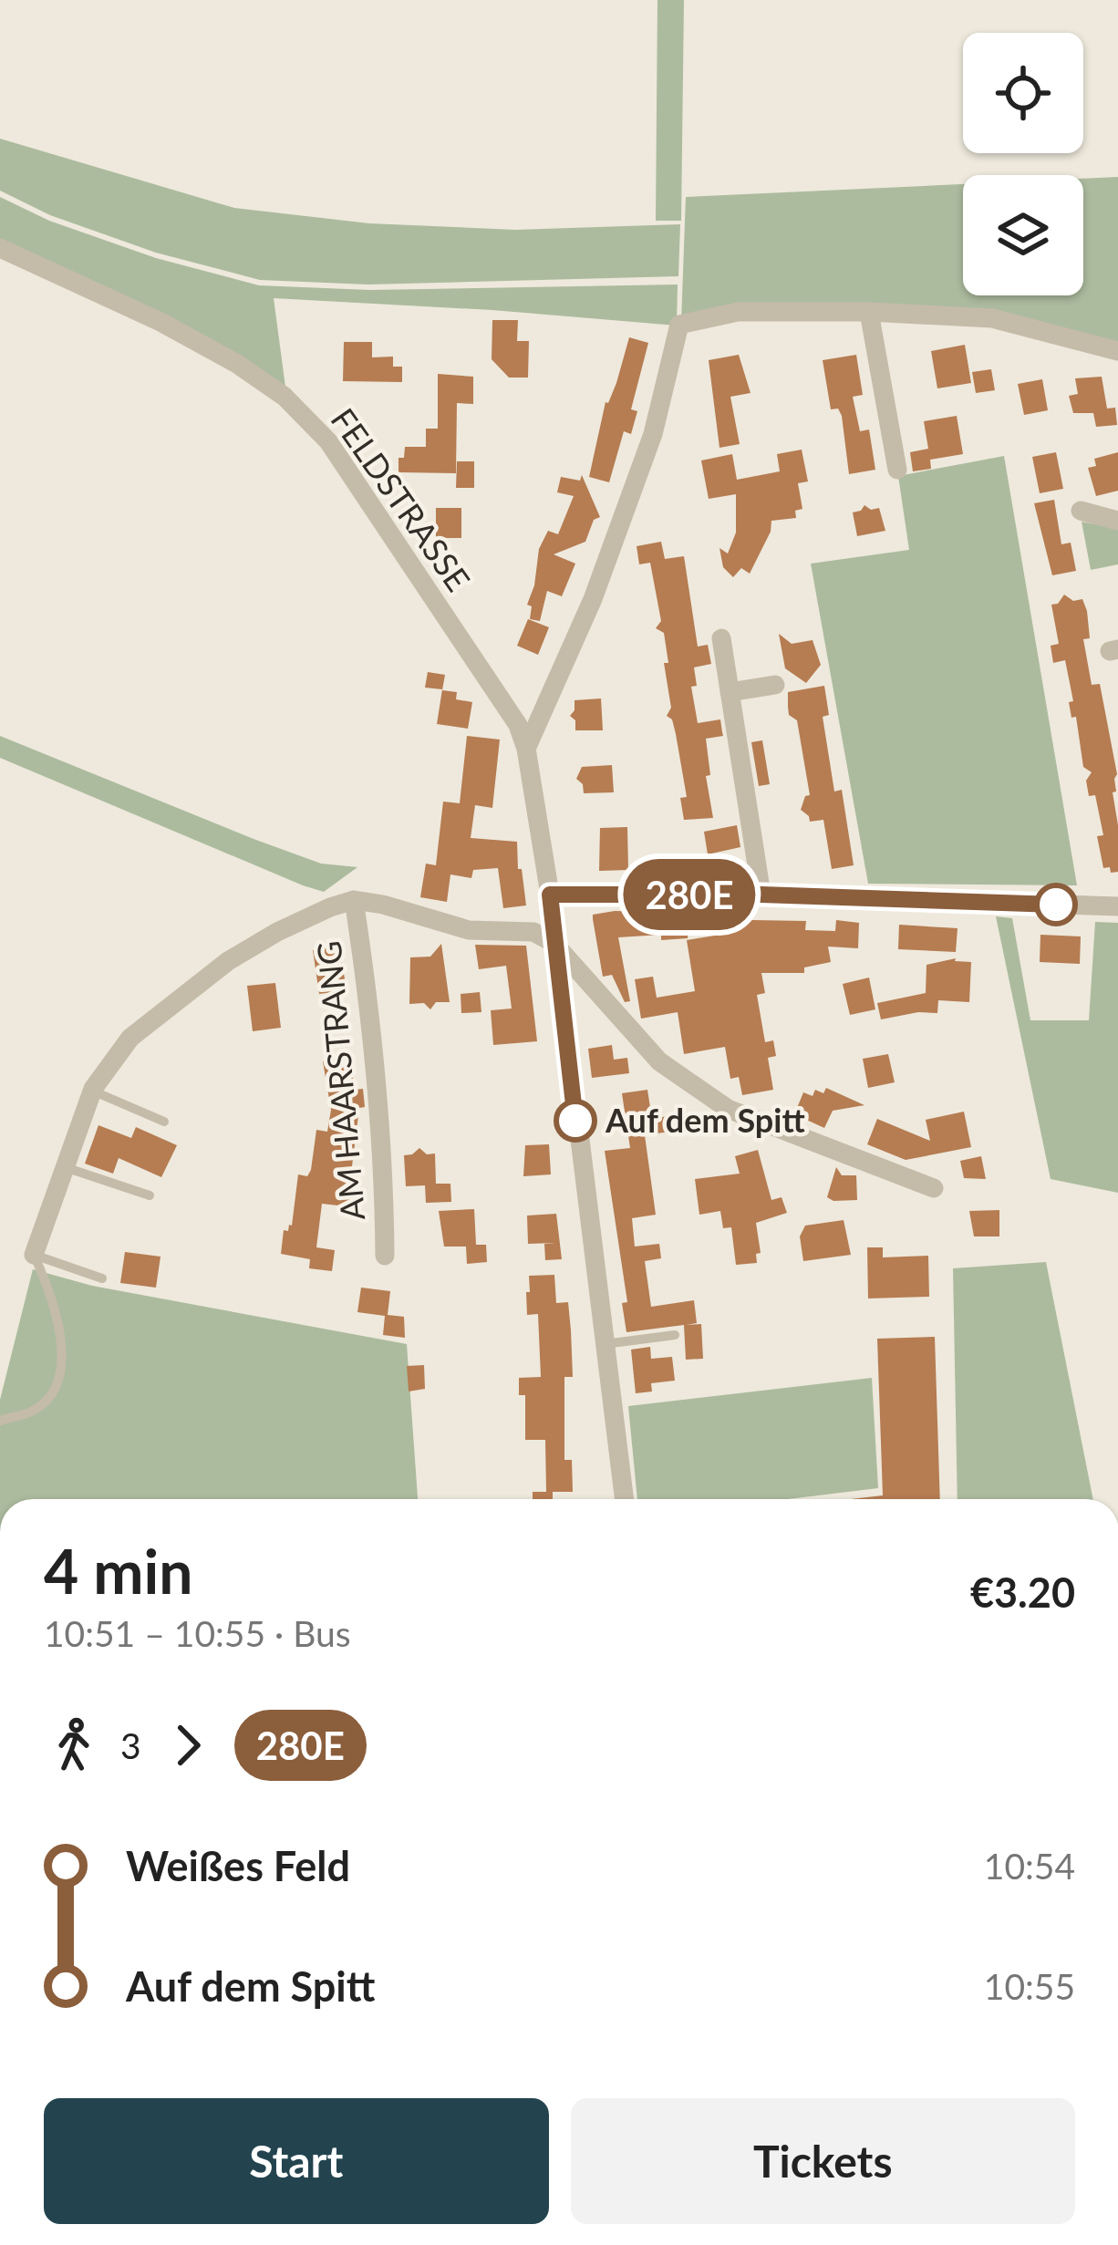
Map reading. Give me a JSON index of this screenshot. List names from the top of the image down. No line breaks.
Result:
{"streets":{"street":["FELDSTRASSE","AM HAARSTRANG"]},"places":["Auf dem Spitt"],"lines":["bus line 280E"],"page":{"on_map":"280E","heading":["4 min","10:51 – 10:55 · Bus","€3.20"],"legs":["3","280E"],"list":[{"name":"Weißes Feld","value":"10:54"},{"name":"Auf dem Spitt","value":"10:55"}],"buttons":["Start","Tickets"]}}
